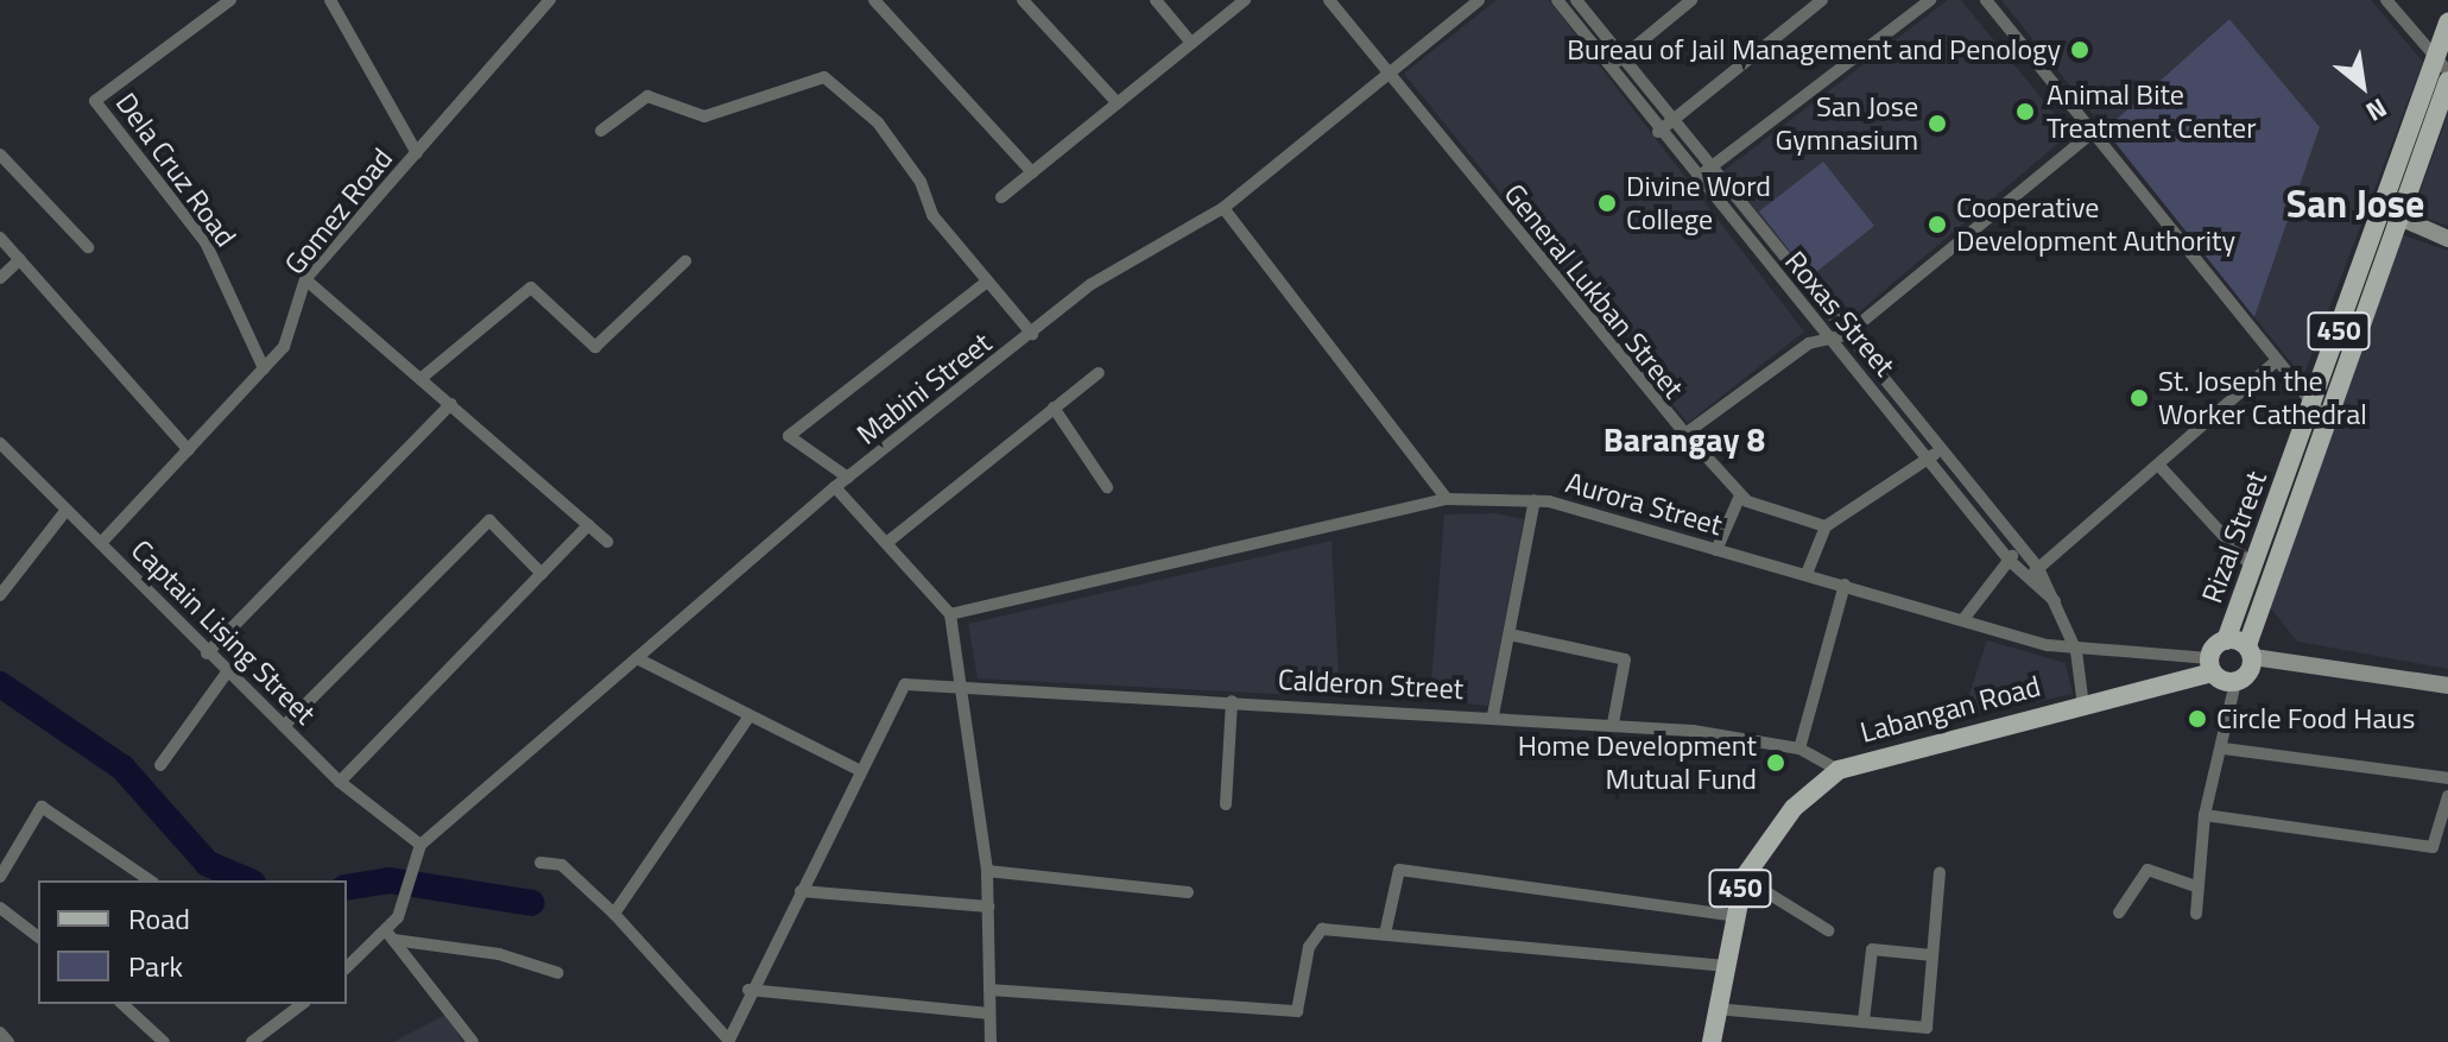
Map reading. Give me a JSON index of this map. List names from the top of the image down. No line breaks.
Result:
{"streets":{"main road":["450","Rizal Street","Labangan Road"],"street":["Dela Cruz Road","Gomez Road","General Lukban Street","Roxas Street","Mabini Street","Aurora Street","Captain Lising Street","Calderon Street"]},"crossings":[["Dela Cruz Road","Gomez Road"],["Gomez Road","Captain Lising Street"],["General Lukban Street","Roxas Street"],["General Lukban Street","Mabini Street"],["Roxas Street","Aurora Street"],["Roxas Street","Labangan Road"],["Mabini Street","Captain Lising Street"],["Aurora Street","Labangan Road"],["Calderon Street","Labangan Road"]],"districts":["San Jose","Barangay 8"],"places":["Bureau of Jail Management and Penology","Animal Bite Treatment Center","San Jose Gymnasium","Divine Word College","Cooperative Development Authority","St. Joseph the Worker Cathedral","Circle Food Haus","Home Development Mutual Fund"],"legend":["Road","Park"],"north":"bottom right"}
